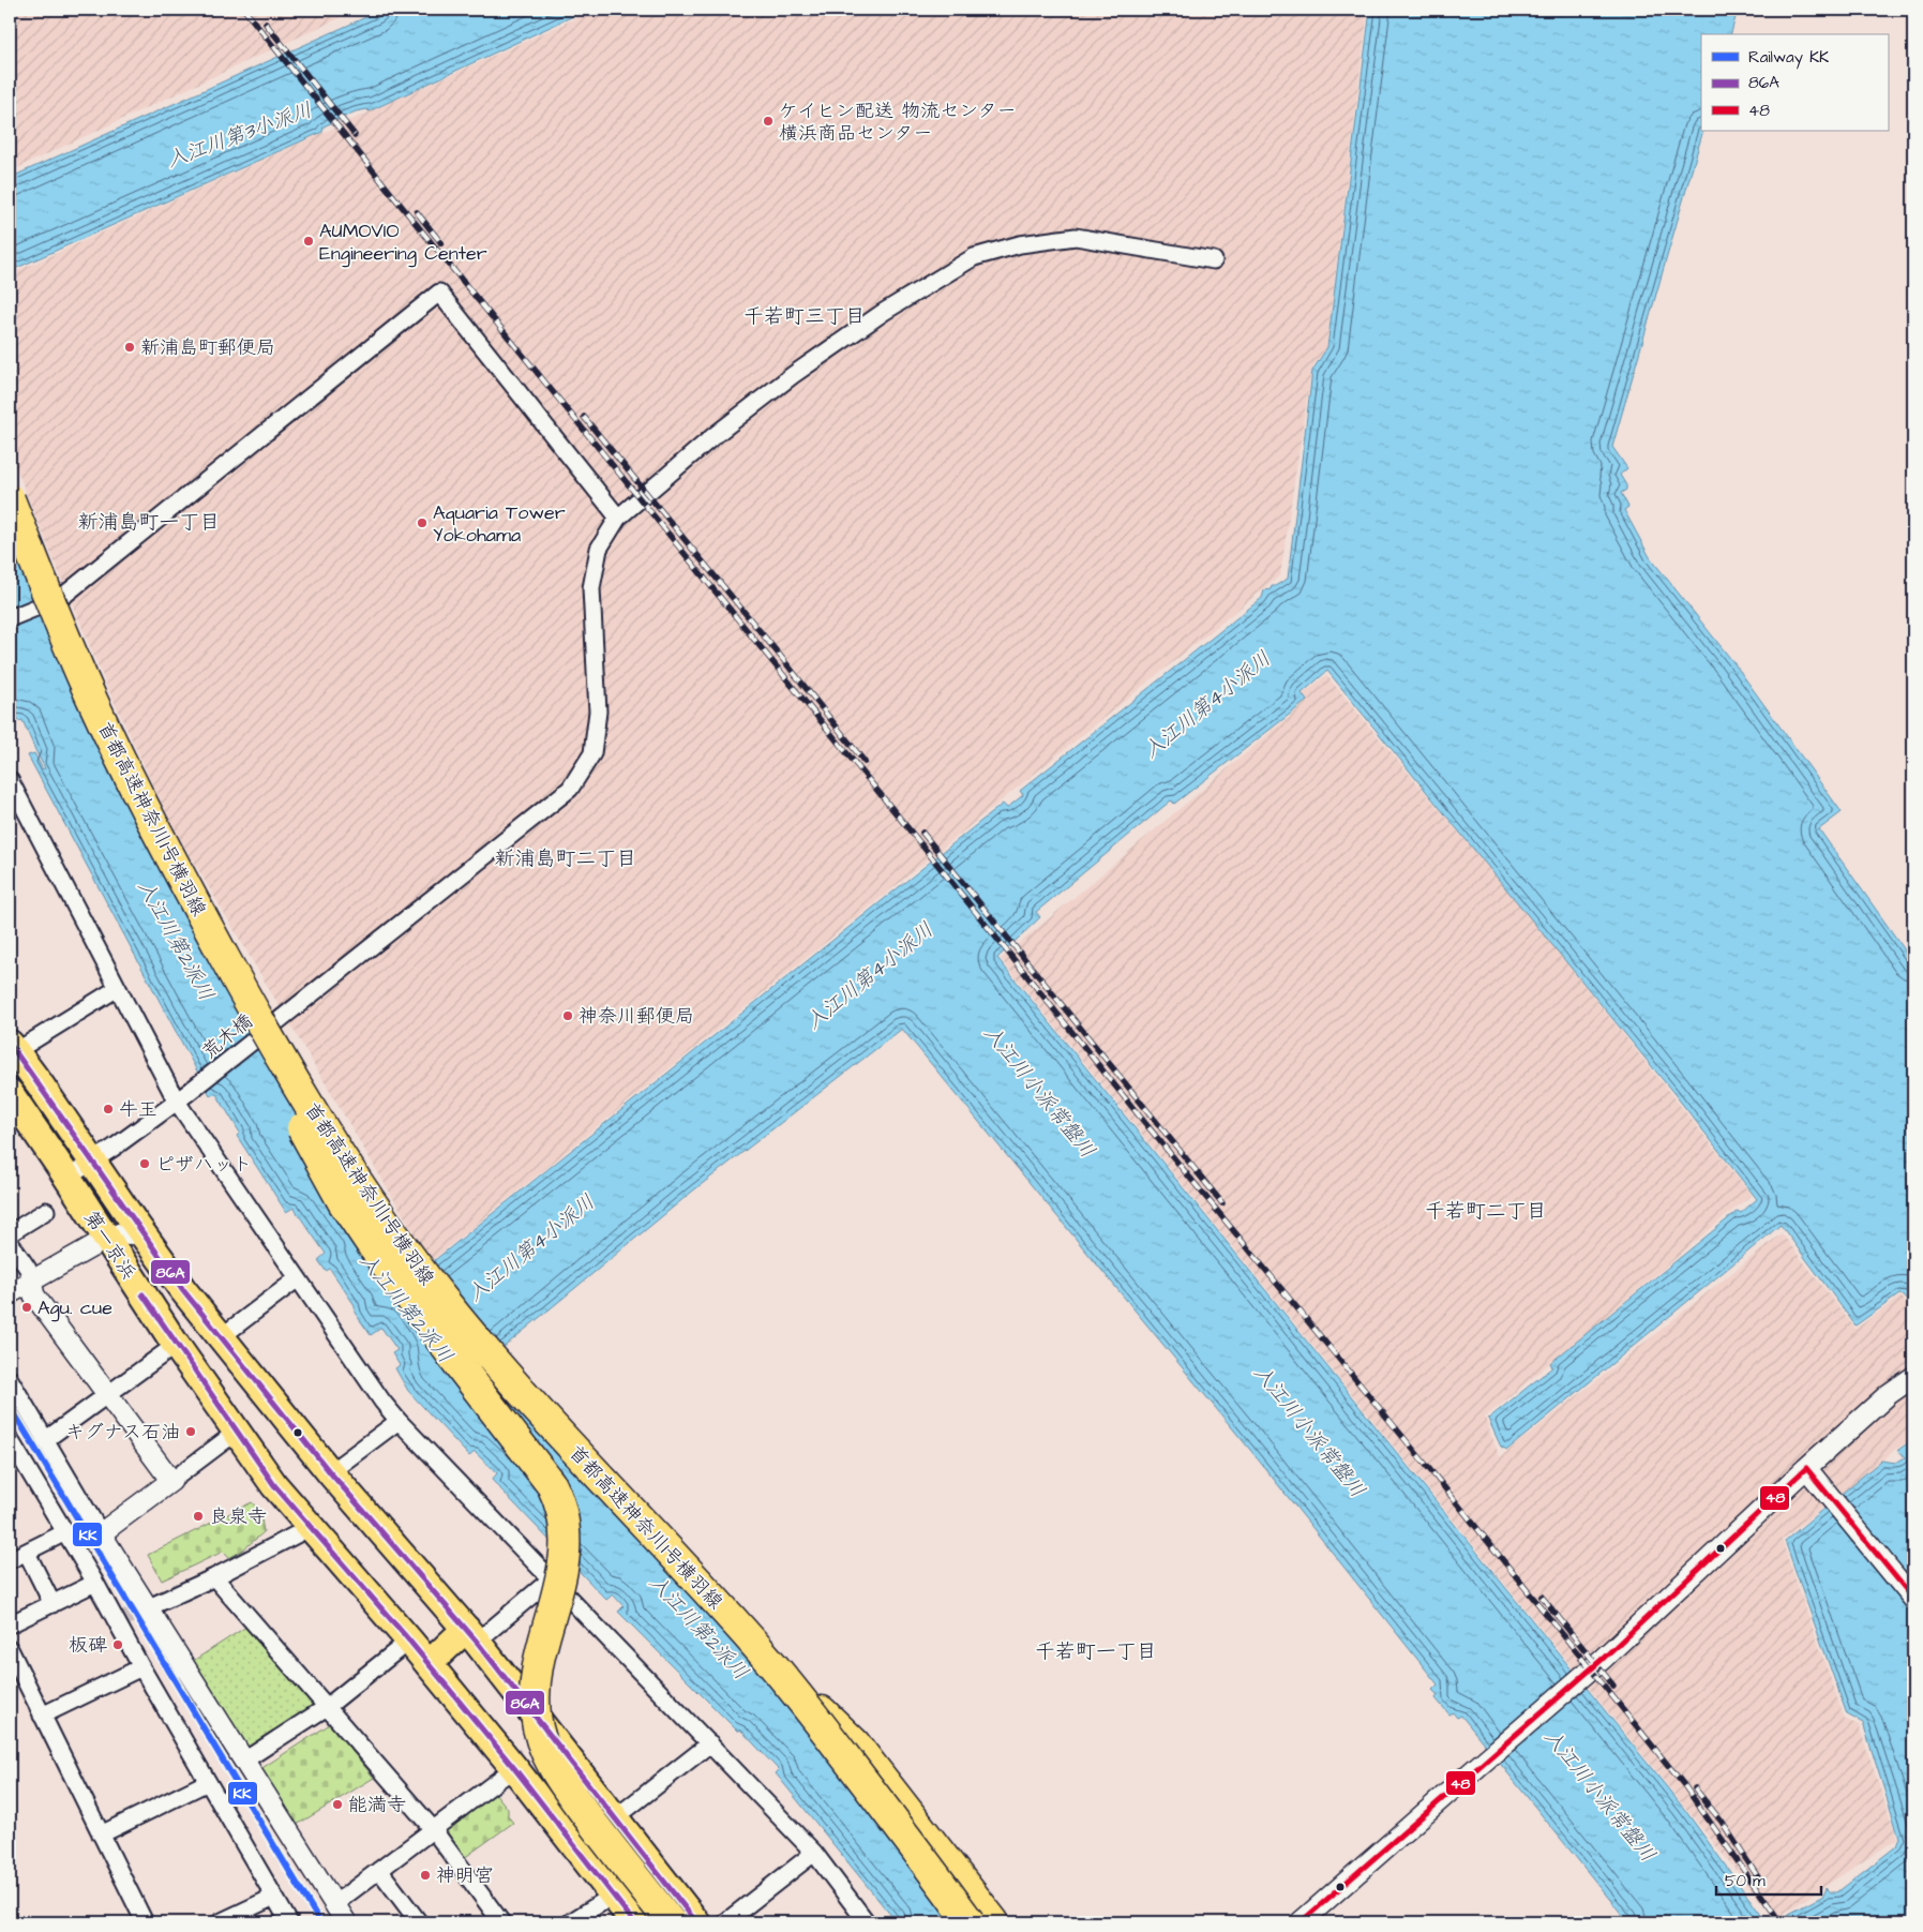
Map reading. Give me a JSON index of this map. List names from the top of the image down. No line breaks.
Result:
{"streets":{"highway":["首都高速神奈川1号横羽線","第一京浜"],"street":["荒木橋"]},"crossings":[["荒木橋","第一京浜"]],"districts":["千若町三丁目","新浦島町一丁目","新浦島町二丁目","千若町二丁目","千若町一丁目"],"water":["入江川第3小派川","入江川第4小派川","入江川第2派川","入江川小派常盤川"],"places":["ケイヒン配送 物流センター 横浜商品センター","AUMOVIO Engineering Center","新浦島町郵便局","Aquaria Tower Yokohama","神奈川郵便局","牛王","ピザハット","Agu. cue","キグナス石油","良泉寺","板碑","能満寺","神明宮"],"lines":["transit line 86A","rail line KK","transit line 48"],"legend":["Railway KK","86A","48"],"scale_bar":"50 m"}
